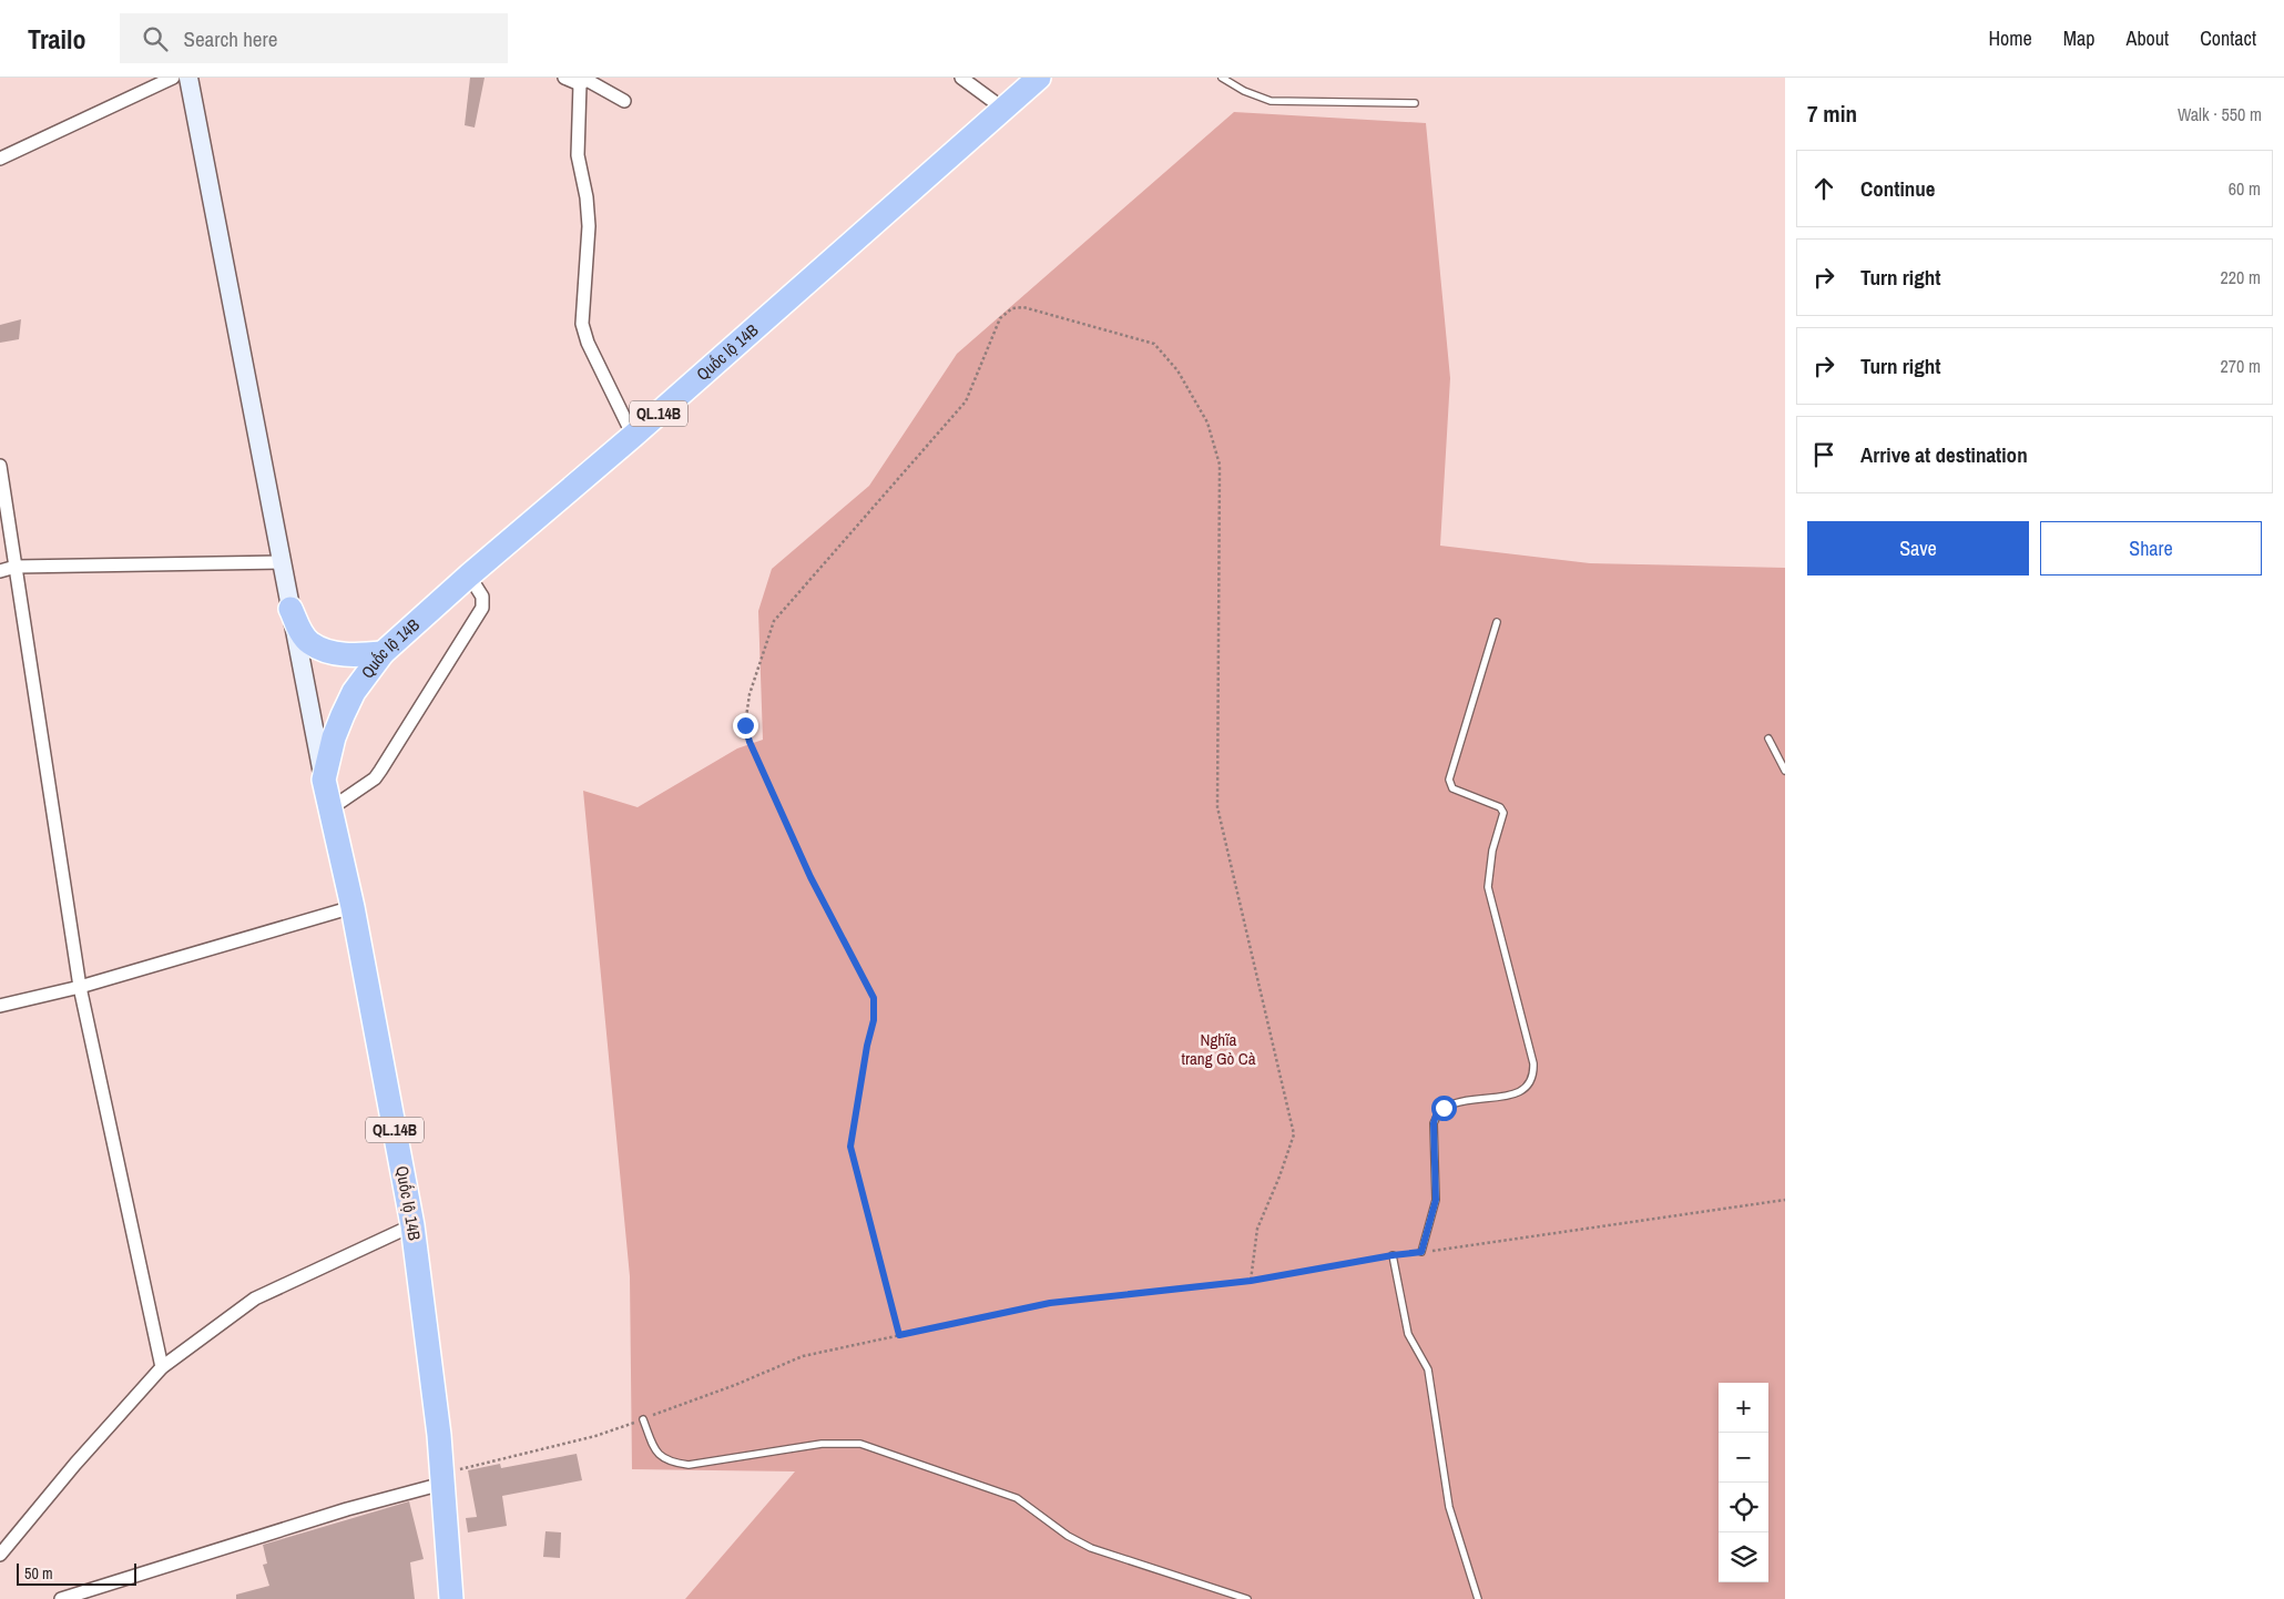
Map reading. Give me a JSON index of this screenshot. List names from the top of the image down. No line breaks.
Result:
{"streets":{"highway":["Quốc lộ 14B","QL.14B"]},"crossings":[["Quốc lộ 14B","QL.14B"]],"parks":["Nghĩa trang Gò Cà"],"scale_bar":"50 m","page":{"header":"Trailo","search":"Search here","nav":["Home","Map","About","Contact"],"heading":["7 min","Walk · 550 m"],"list":[["Continue","60 m"],["Turn right","220 m"],["Turn right","270 m"],"Arrive at destination"],"buttons":["Save","Share"],"map_buttons":["+","−"],"scale":"50 m"}}
